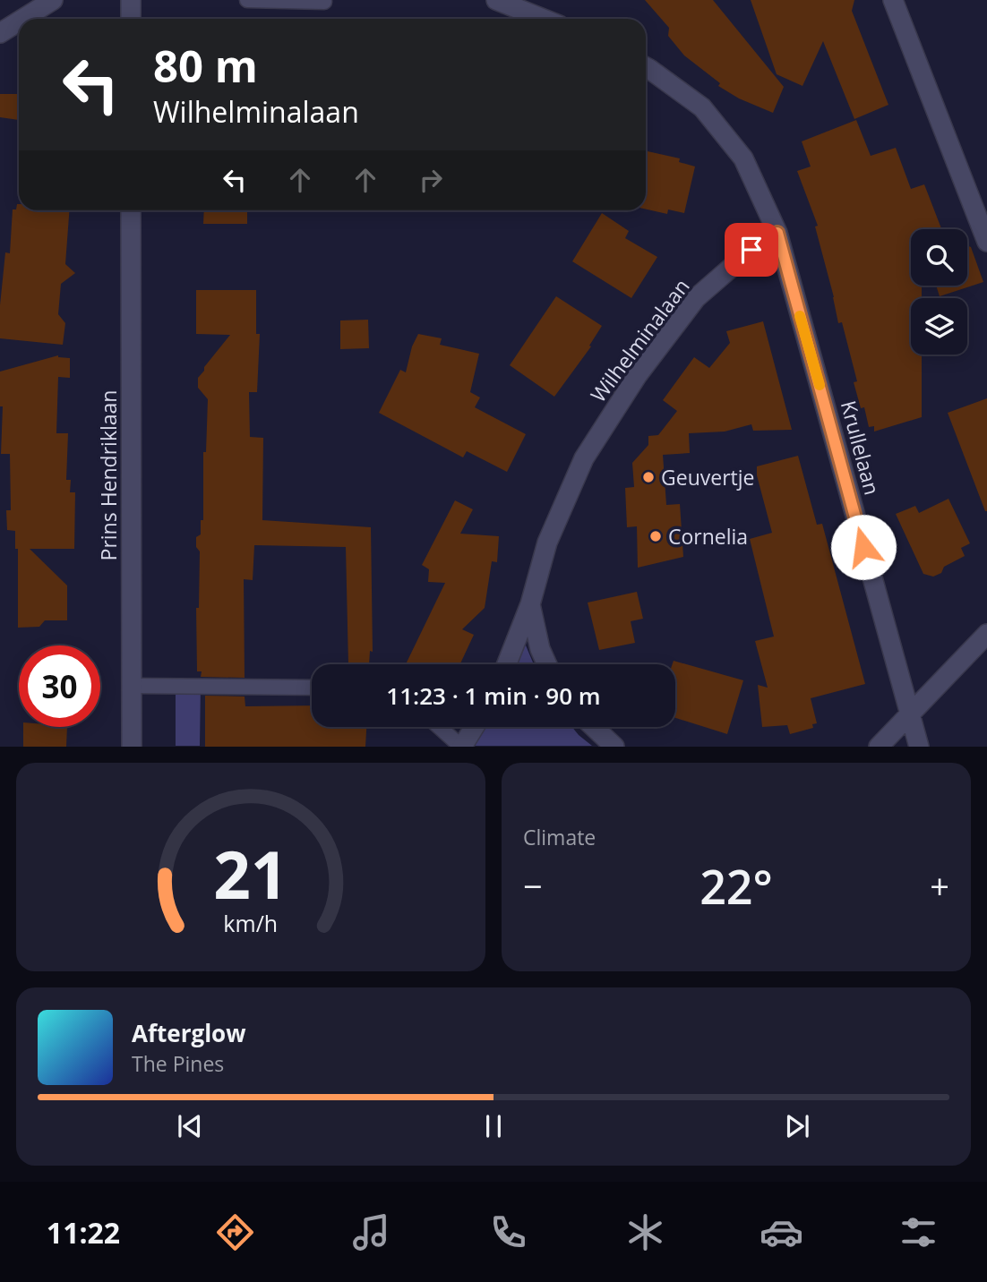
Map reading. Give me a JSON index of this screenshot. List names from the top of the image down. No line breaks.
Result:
{"streets":{"street":["Wilhelminalaan","Krullelaan","Prins Hendriklaan"]},"crossings":[["Wilhelminalaan","Krullelaan"]],"places":["Geuvertje","Cornelia"],"page":{"turn":["80 m","Wilhelminalaan"],"limit":"30","trip":"11:23 · 1 min · 90 m","tile":"Climate","heat":["−","22°","+"],"song":["Afterglow","The Pines"],"tabs":"11:22","gauge":["21","km/h"]}}
